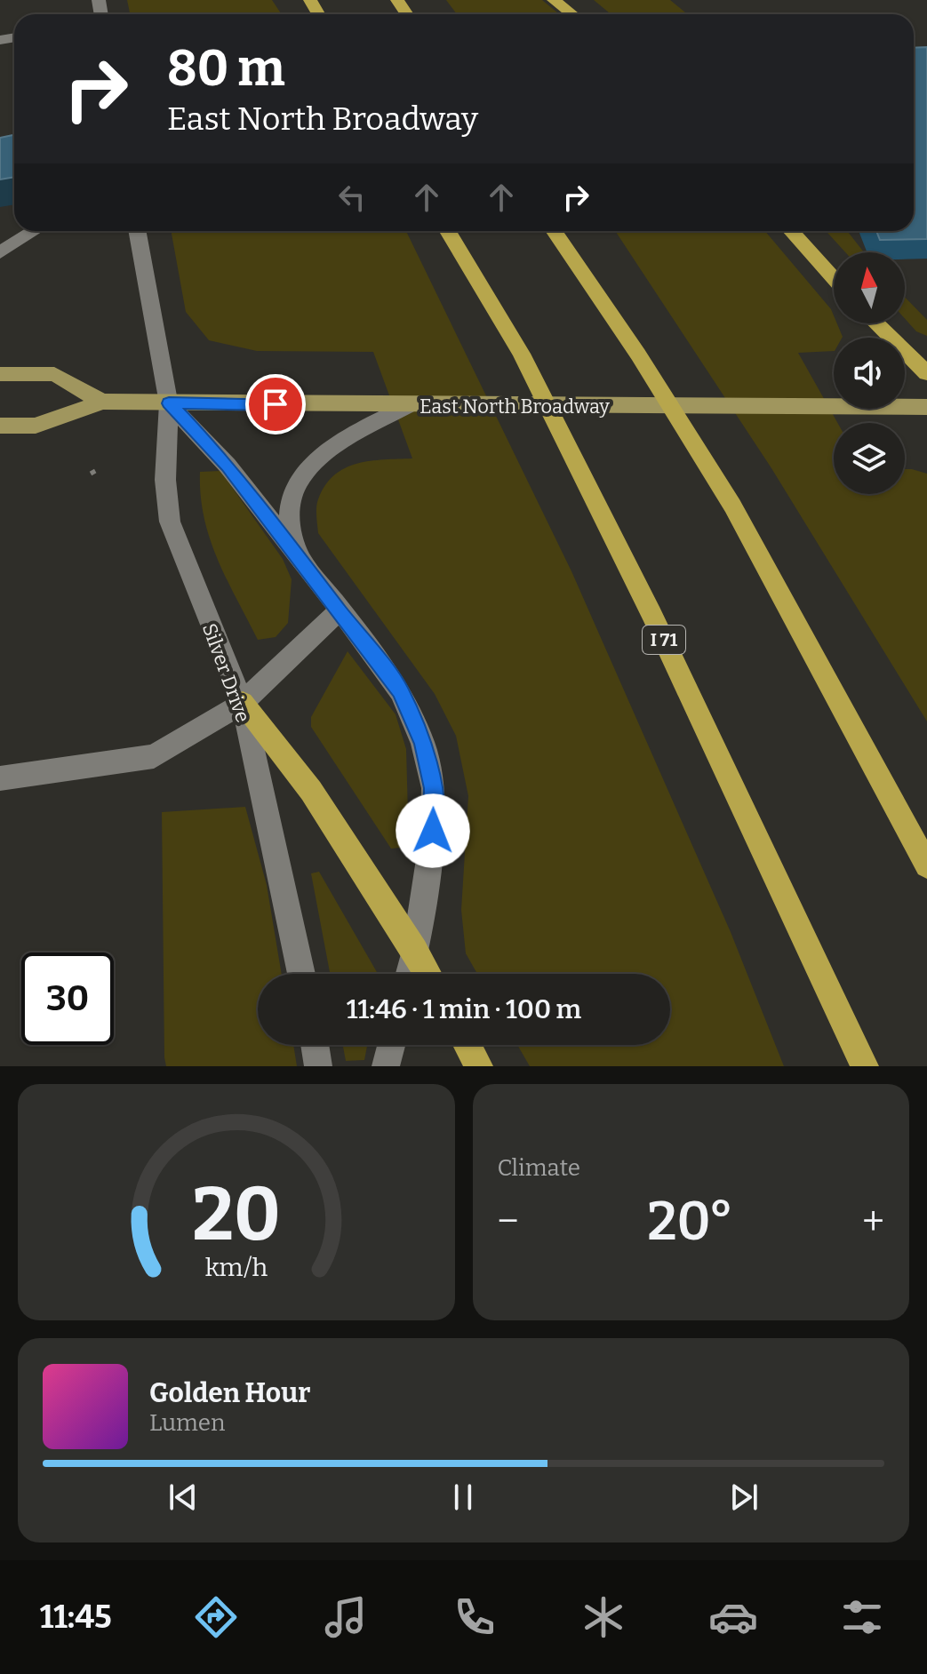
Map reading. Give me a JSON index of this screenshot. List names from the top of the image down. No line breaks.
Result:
{"streets":{"highway":["I 71"],"main road":["East North Broadway"],"street":["Silver Drive"]},"crossings":[["East North Broadway","Silver Drive"]],"north":"top","page":{"turn":["80 m","East North Broadway"],"limit":"30","trip":"11:46 · 1 min · 100 m","tile":"Climate","heat":["−","20°","+"],"song":["Golden Hour","Lumen"],"tabs":"11:45","gauge":["20","km/h"]}}
